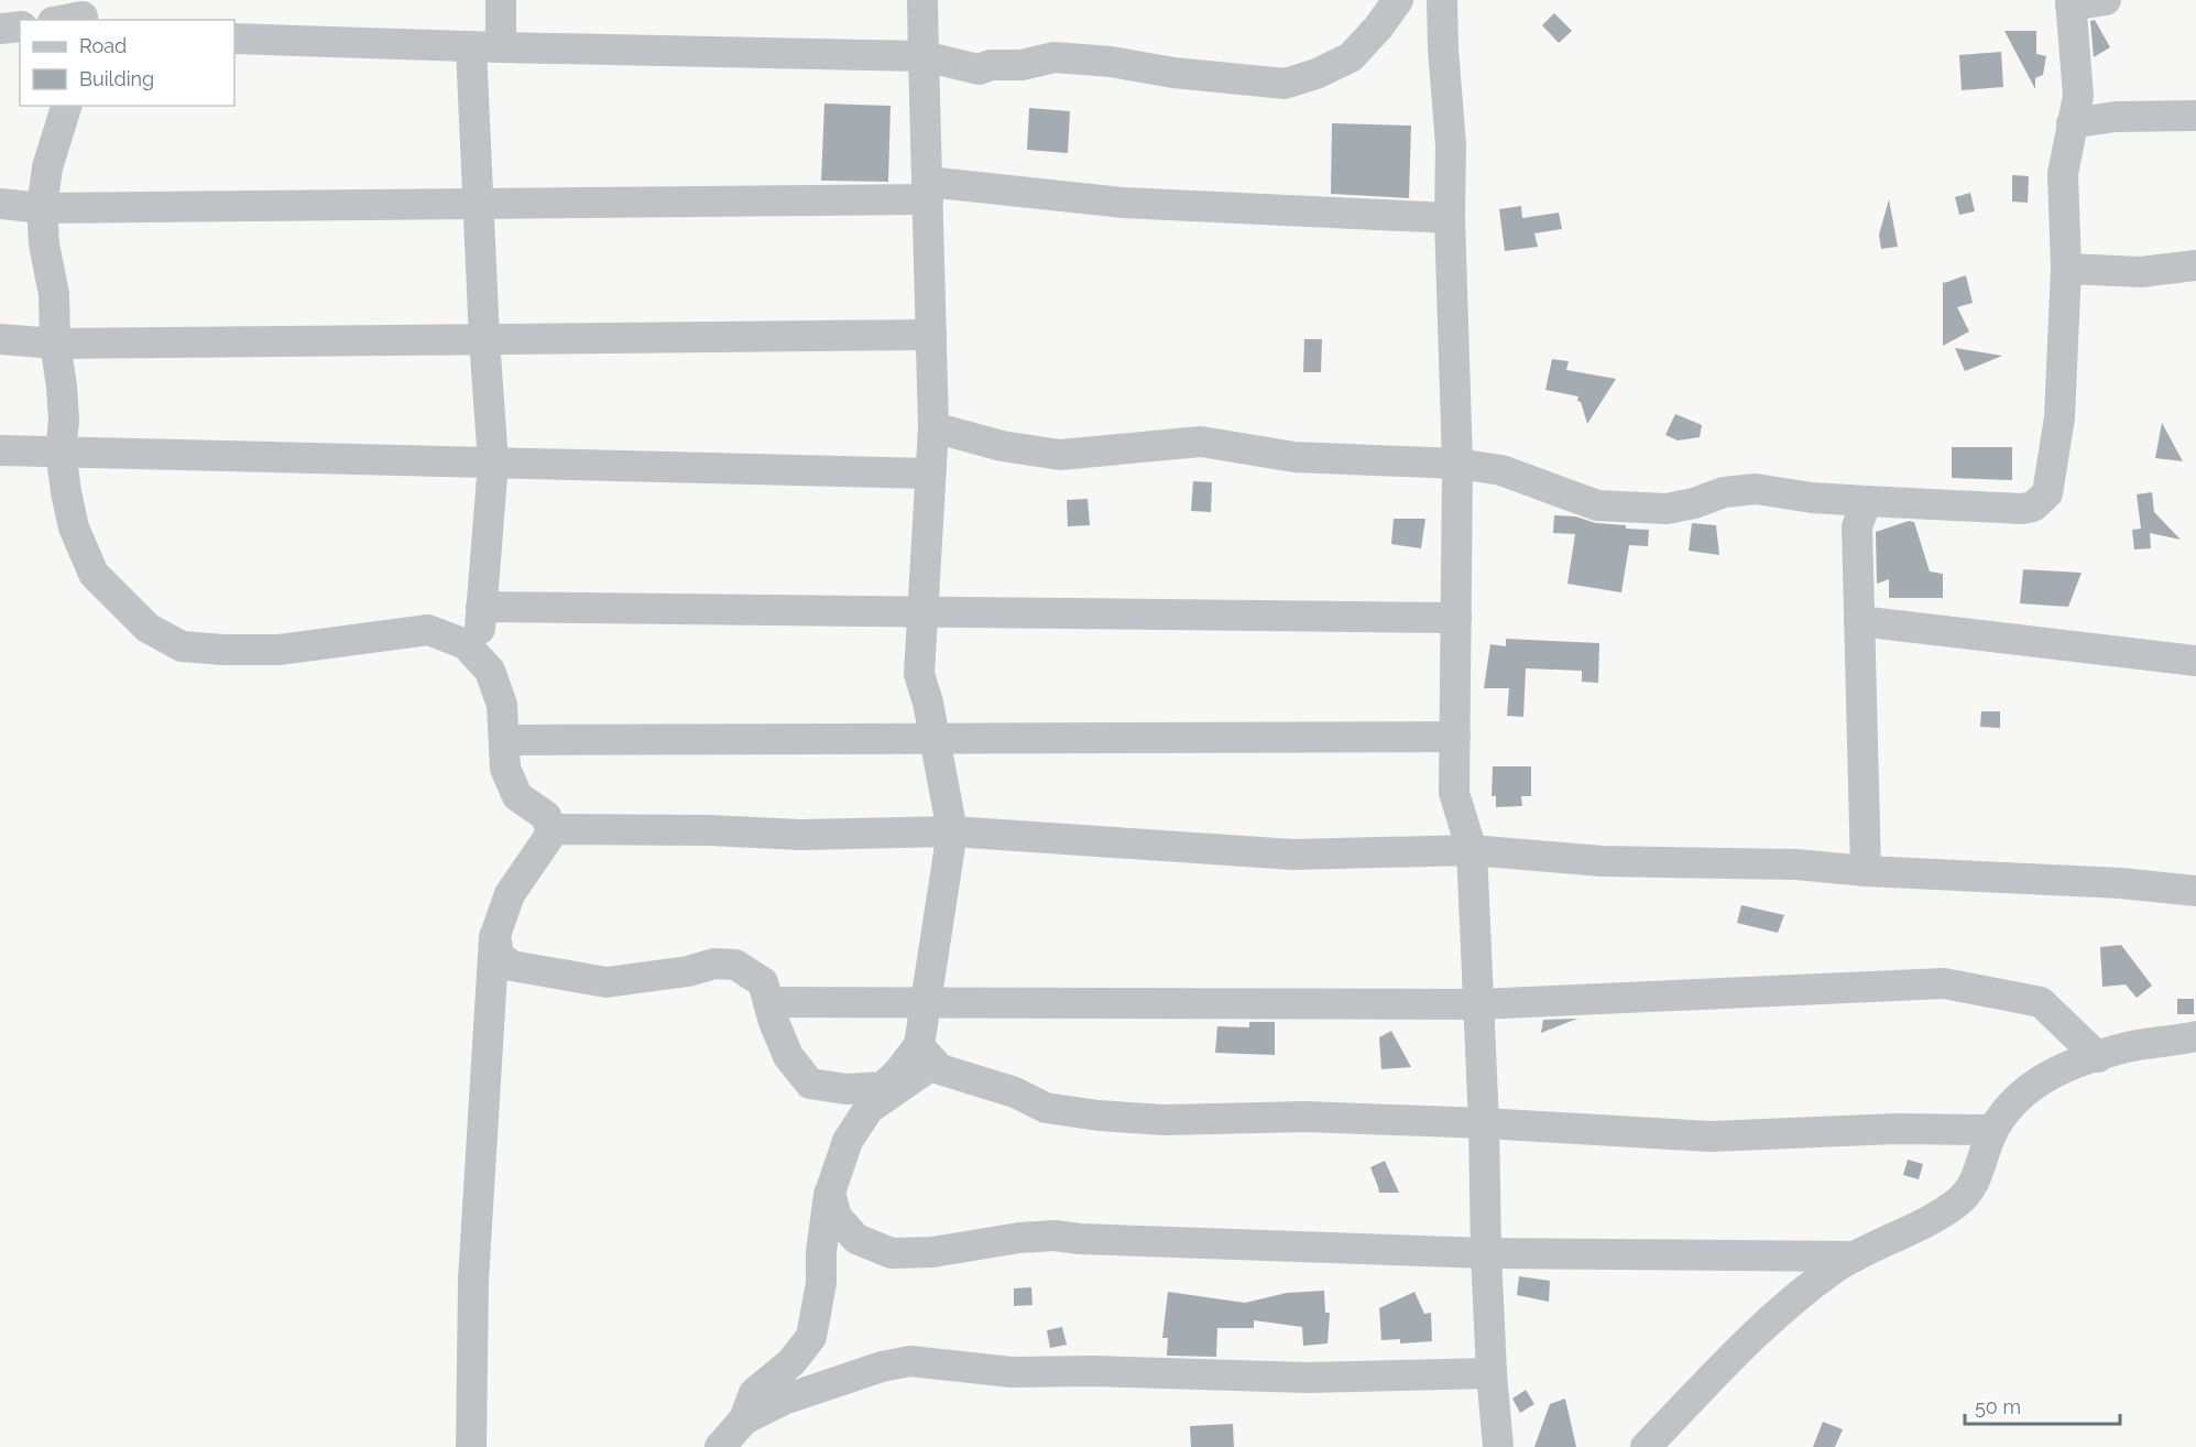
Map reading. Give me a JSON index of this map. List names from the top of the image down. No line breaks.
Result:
{"legend":["Road","Building"],"scale_bar":"50 m"}
